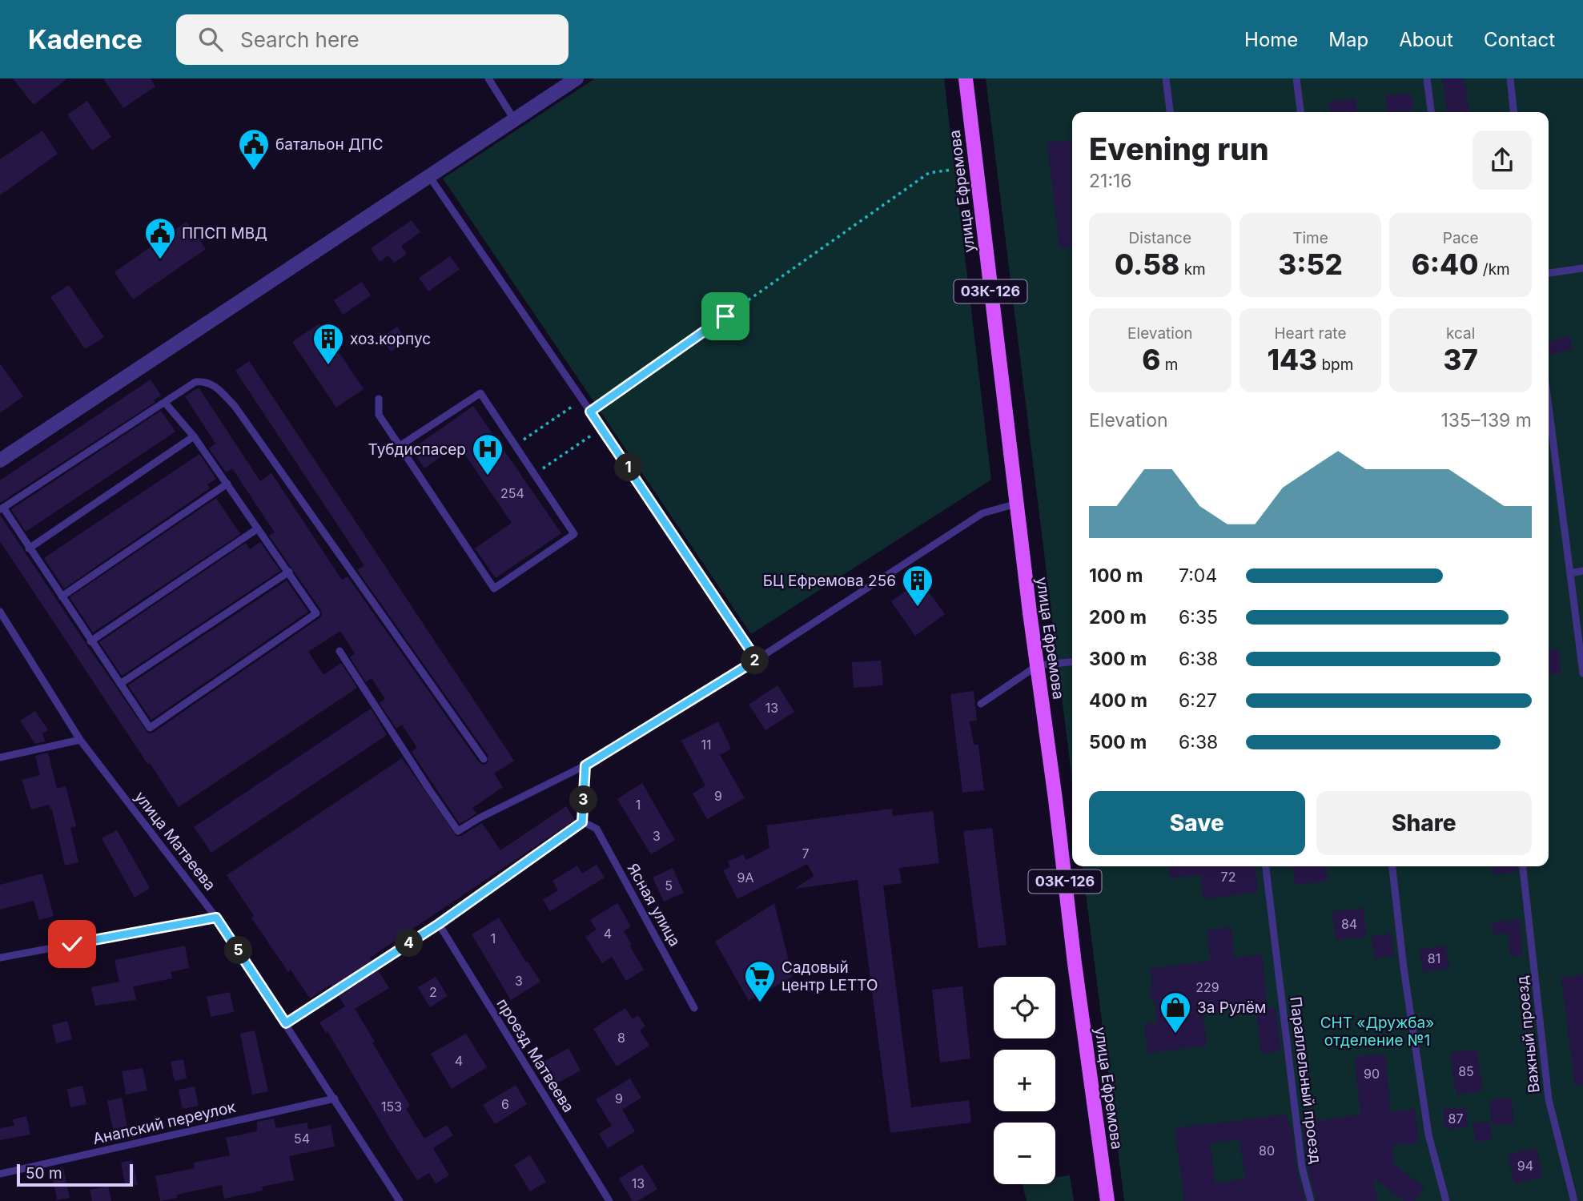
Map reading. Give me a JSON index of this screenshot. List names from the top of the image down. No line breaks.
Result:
{"streets":{"main road":["улица Ефремова","03К-126"],"lane":["улица Матвеева","Ясная улица","Важный проезд","проезд Матвеева","Параллельный проезд","Анапский переулок"]},"crossings":[["улица Матвеева","Анапский переулок"]],"parks":["СНТ «Дружба» отделение №1"],"places":{"public building":["батальон ДПС","ППСП МВД"],"building":["хоз.корпус","БЦ Ефремова 256"],"hospital":["Тубдиспасер"],"supermarket":["Садовый центр LETTO"],"shop":["За Рулём"]},"house_numbers":["254","13","11","9","1","3","7","72","9А","5","84","4","1","81","3","229","2","8","4","85","90","9","6","153","87","54","80","94","13"],"scale_bar":"50 m","page":{"header":"Kadence","search":"Search here","nav":["Home","Map","About","Contact"],"heading":["Evening run","21:16"],"stats":[["Distance","0.58 km"],["Time","3:52"],["Pace","6:40 /km"],["Elevation","6 m"],["Heart rate","143 bpm"],["kcal","37"]],"chart":["Elevation","135–139 m"],"pins":["1","2","3","4","5"],"list":[{"name":"100 m","note":"7:04"},{"name":"200 m","note":"6:35"},{"name":"300 m","note":"6:38"},{"name":"400 m","note":"6:27"},{"name":"500 m","note":"6:38"}],"buttons":["Save","Share"],"map_buttons":["+","−"],"scale":"50 m"}}
